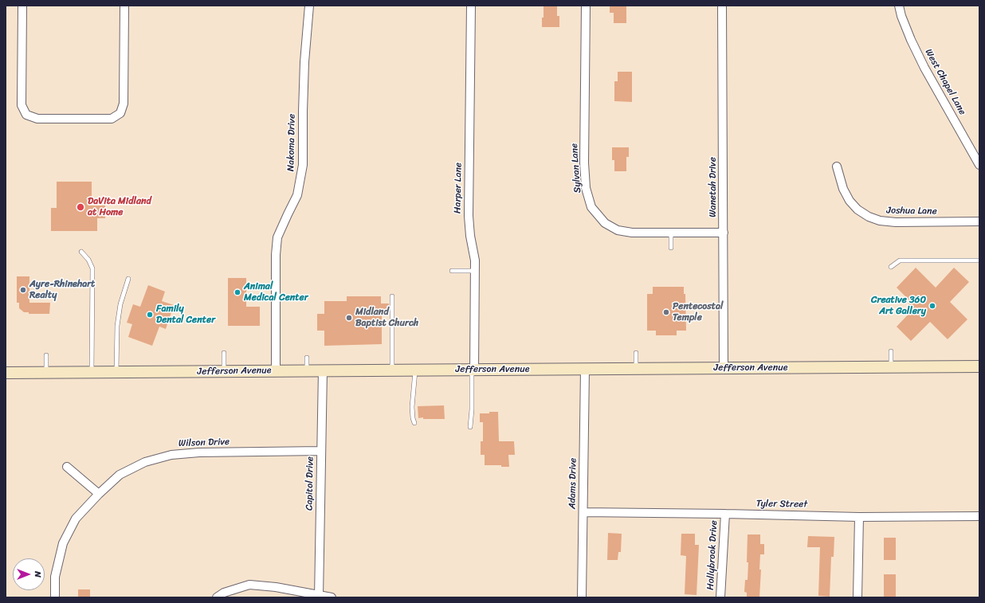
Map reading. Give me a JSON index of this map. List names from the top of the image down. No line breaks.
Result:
{"streets":{"street":["West Chapel Lane","Nakoma Drive","Sylvan Lane","Wanetah Drive","Harper Lane","Joshua Lane","Jefferson Avenue","Wilson Drive","Capitol Drive","Adams Drive","Tyler Street","Hollybrook Drive"]},"crossings":[["Nakoma Drive","Jefferson Avenue"],["Sylvan Lane","Wanetah Drive"],["Wanetah Drive","Jefferson Avenue"],["Harper Lane","Jefferson Avenue"],["Jefferson Avenue","Capitol Drive"],["Jefferson Avenue","Adams Drive"],["Wilson Drive","Capitol Drive"],["Adams Drive","Tyler Street"],["Tyler Street","Hollybrook Drive"]],"places":["DaVita Midland at Home","Ayre-Rhinehart Realty","Animal Medical Center","Creative 360 Art Gallery","Pentecostal Temple","Family Dental Center","Midland Baptist Church"],"north":"right"}
